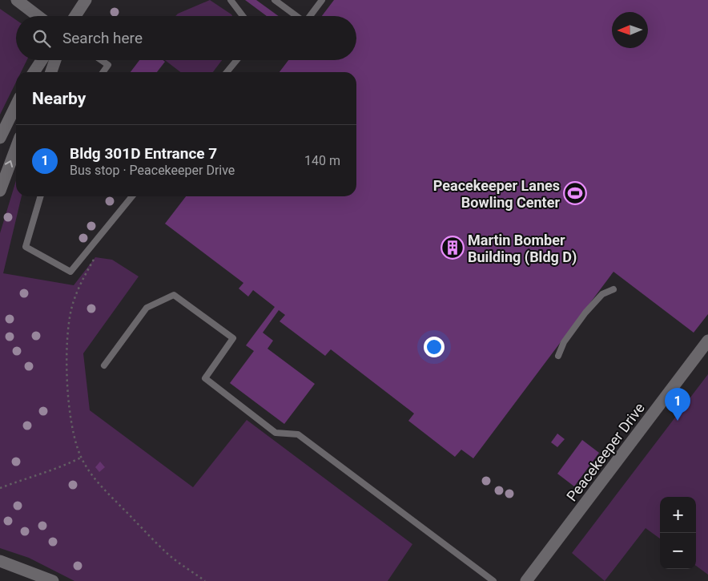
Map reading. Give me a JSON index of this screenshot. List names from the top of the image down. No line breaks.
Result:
{"streets":{"street":["Peacekeeper Drive"]},"places":{"sports":["Peacekeeper Lanes Bowling Center"],"building":["Martin Bomber Building (Bldg D)"]},"north":"left","page":{"search":"Search here","heading":"Nearby","list":[{"mark":"1","name":"Bldg 301D Entrance 7","note":"Bus stop · Peacekeeper Drive","value":"140 m"}],"pins":"1","map_buttons":["+","−"]}}
